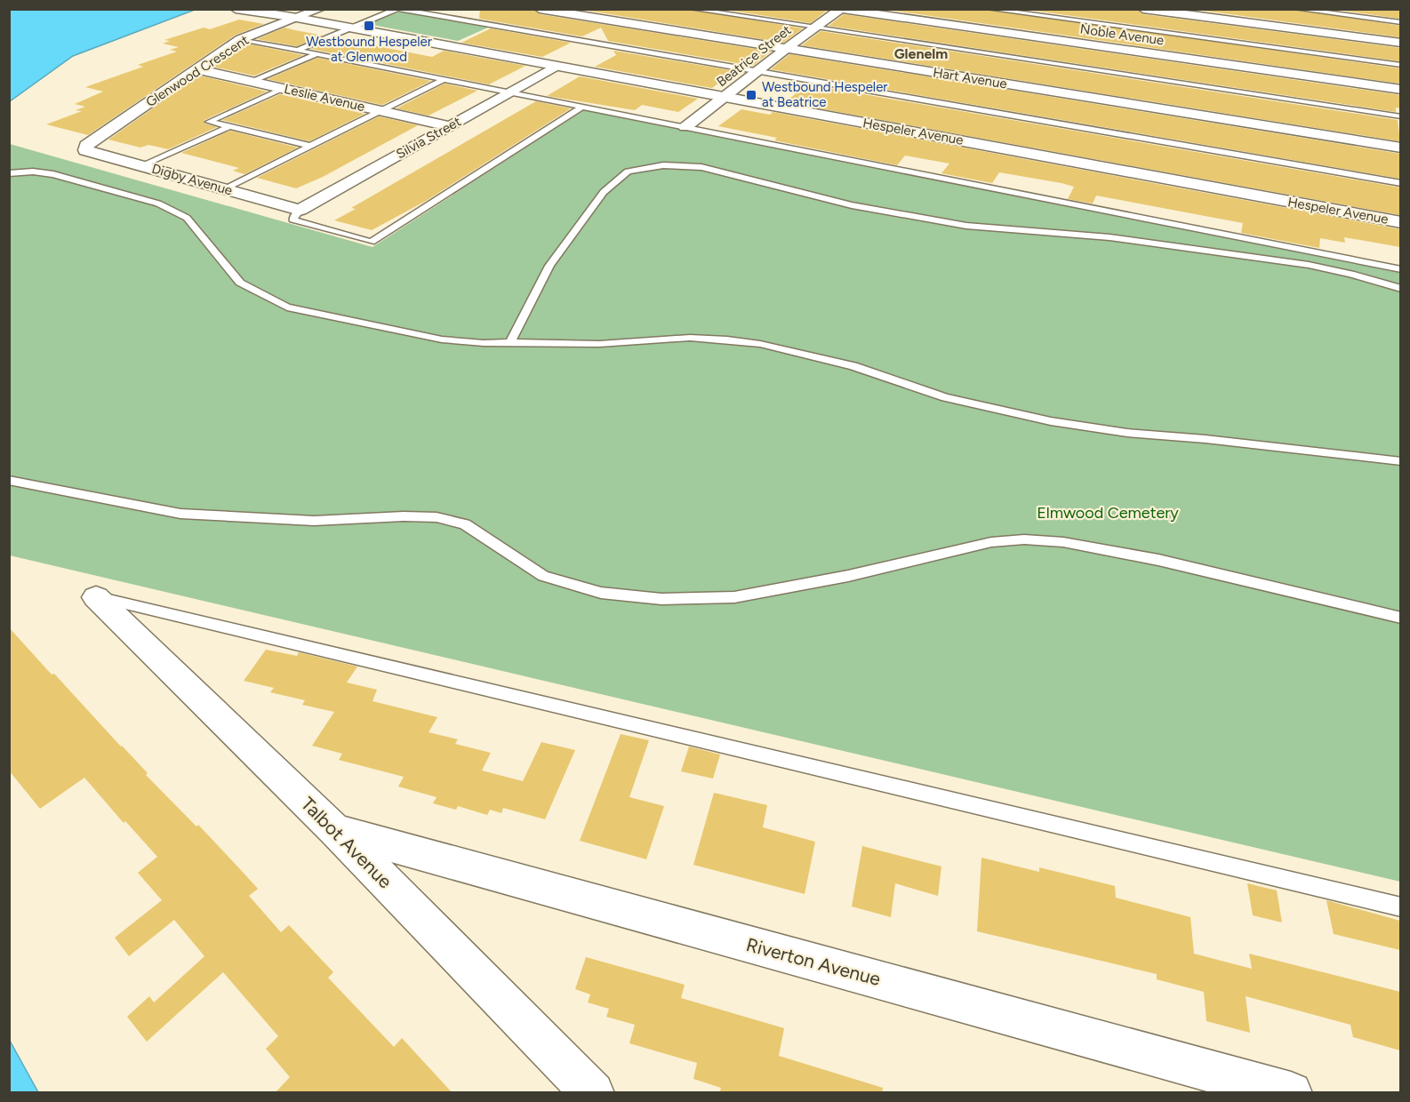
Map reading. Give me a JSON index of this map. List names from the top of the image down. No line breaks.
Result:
{"streets":{"main road":["Hespeler Avenue"],"street":["Noble Avenue","Beatrice Street","Glenwood Crescent","Hart Avenue","Leslie Avenue","Silvia Street","Digby Avenue","Talbot Avenue","Riverton Avenue"]},"crossings":[["Noble Avenue","Beatrice Street"],["Beatrice Street","Hart Avenue"],["Beatrice Street","Hespeler Avenue"],["Glenwood Crescent","Leslie Avenue"],["Glenwood Crescent","Hespeler Avenue"],["Glenwood Crescent","Digby Avenue"],["Leslie Avenue","Silvia Street"],["Hespeler Avenue","Silvia Street"],["Silvia Street","Digby Avenue"],["Talbot Avenue","Riverton Avenue"]],"districts":["Glenelm"],"parks":["Elmwood Cemetery"],"places":{"transit":["Westbound Hespeler at Glenwood","Westbound Hespeler at Beatrice"]}}
